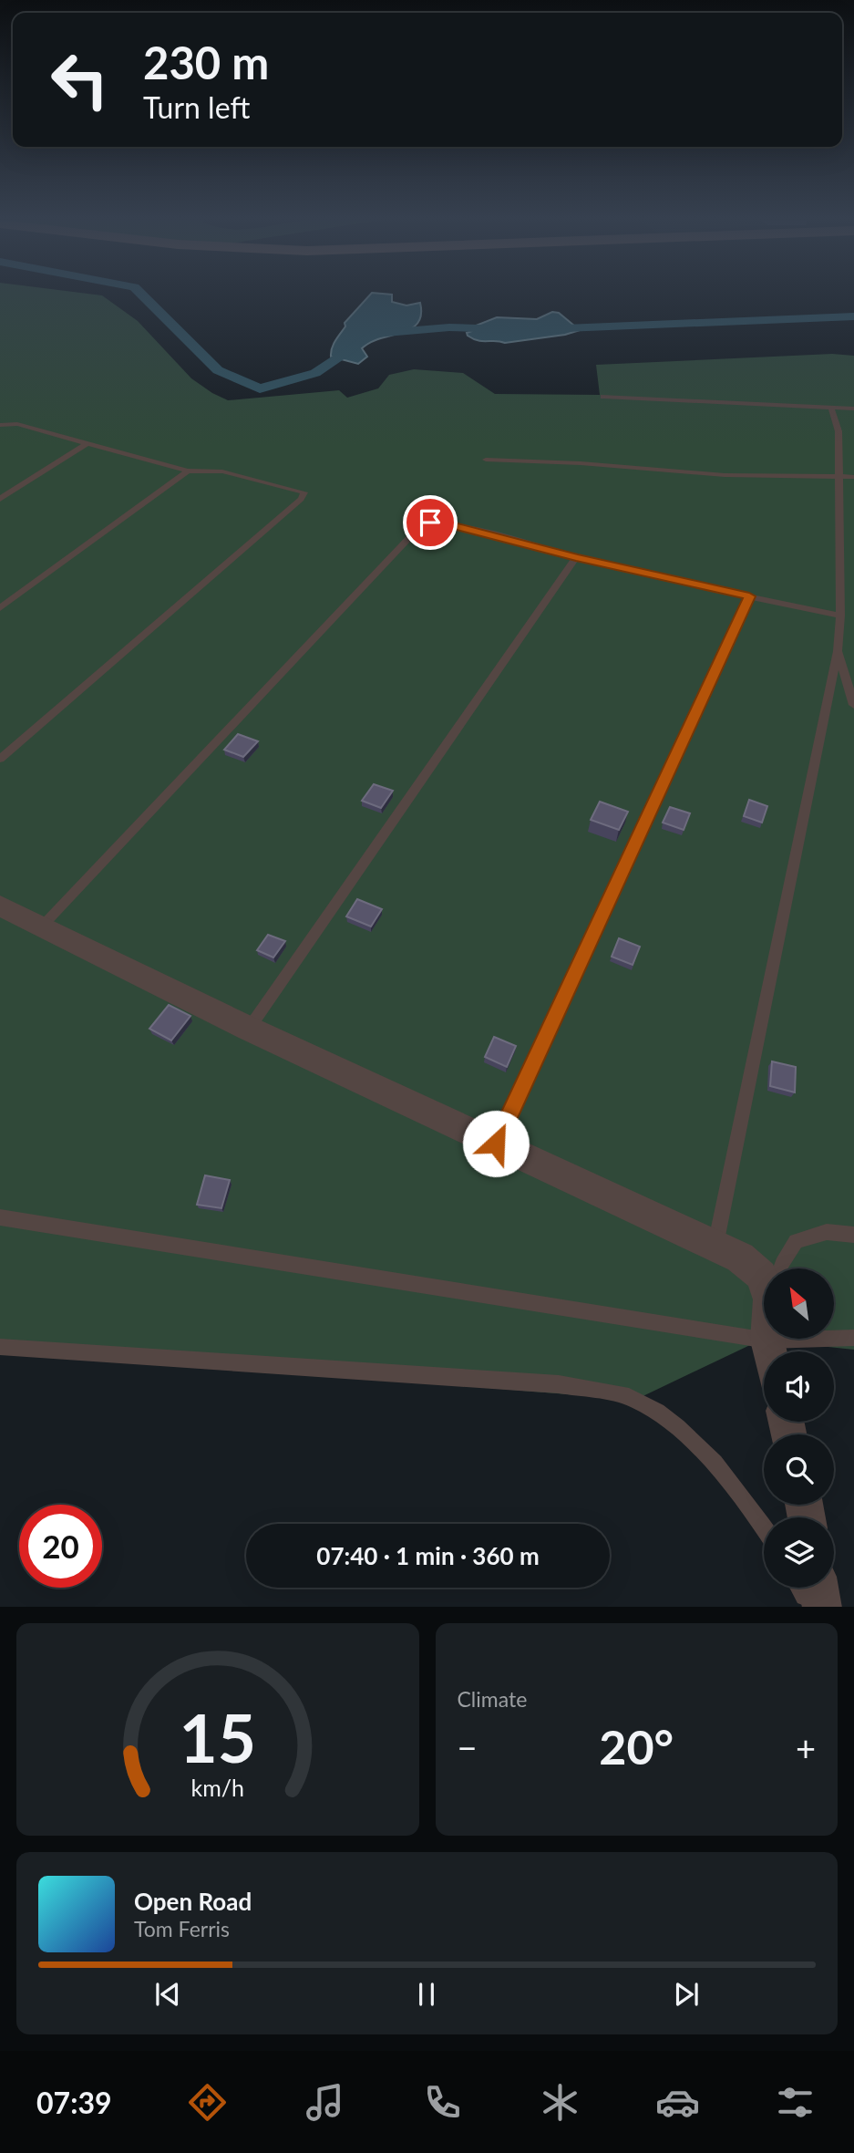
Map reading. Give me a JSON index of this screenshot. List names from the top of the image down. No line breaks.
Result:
{"north":"top left","page":{"turn":["230 m","Turn left"],"limit":"20","trip":"07:40 · 1 min · 360 m","tile":"Climate","heat":["−","20°","+"],"song":["Open Road","Tom Ferris"],"tabs":"07:39","gauge":["15","km/h"]}}
